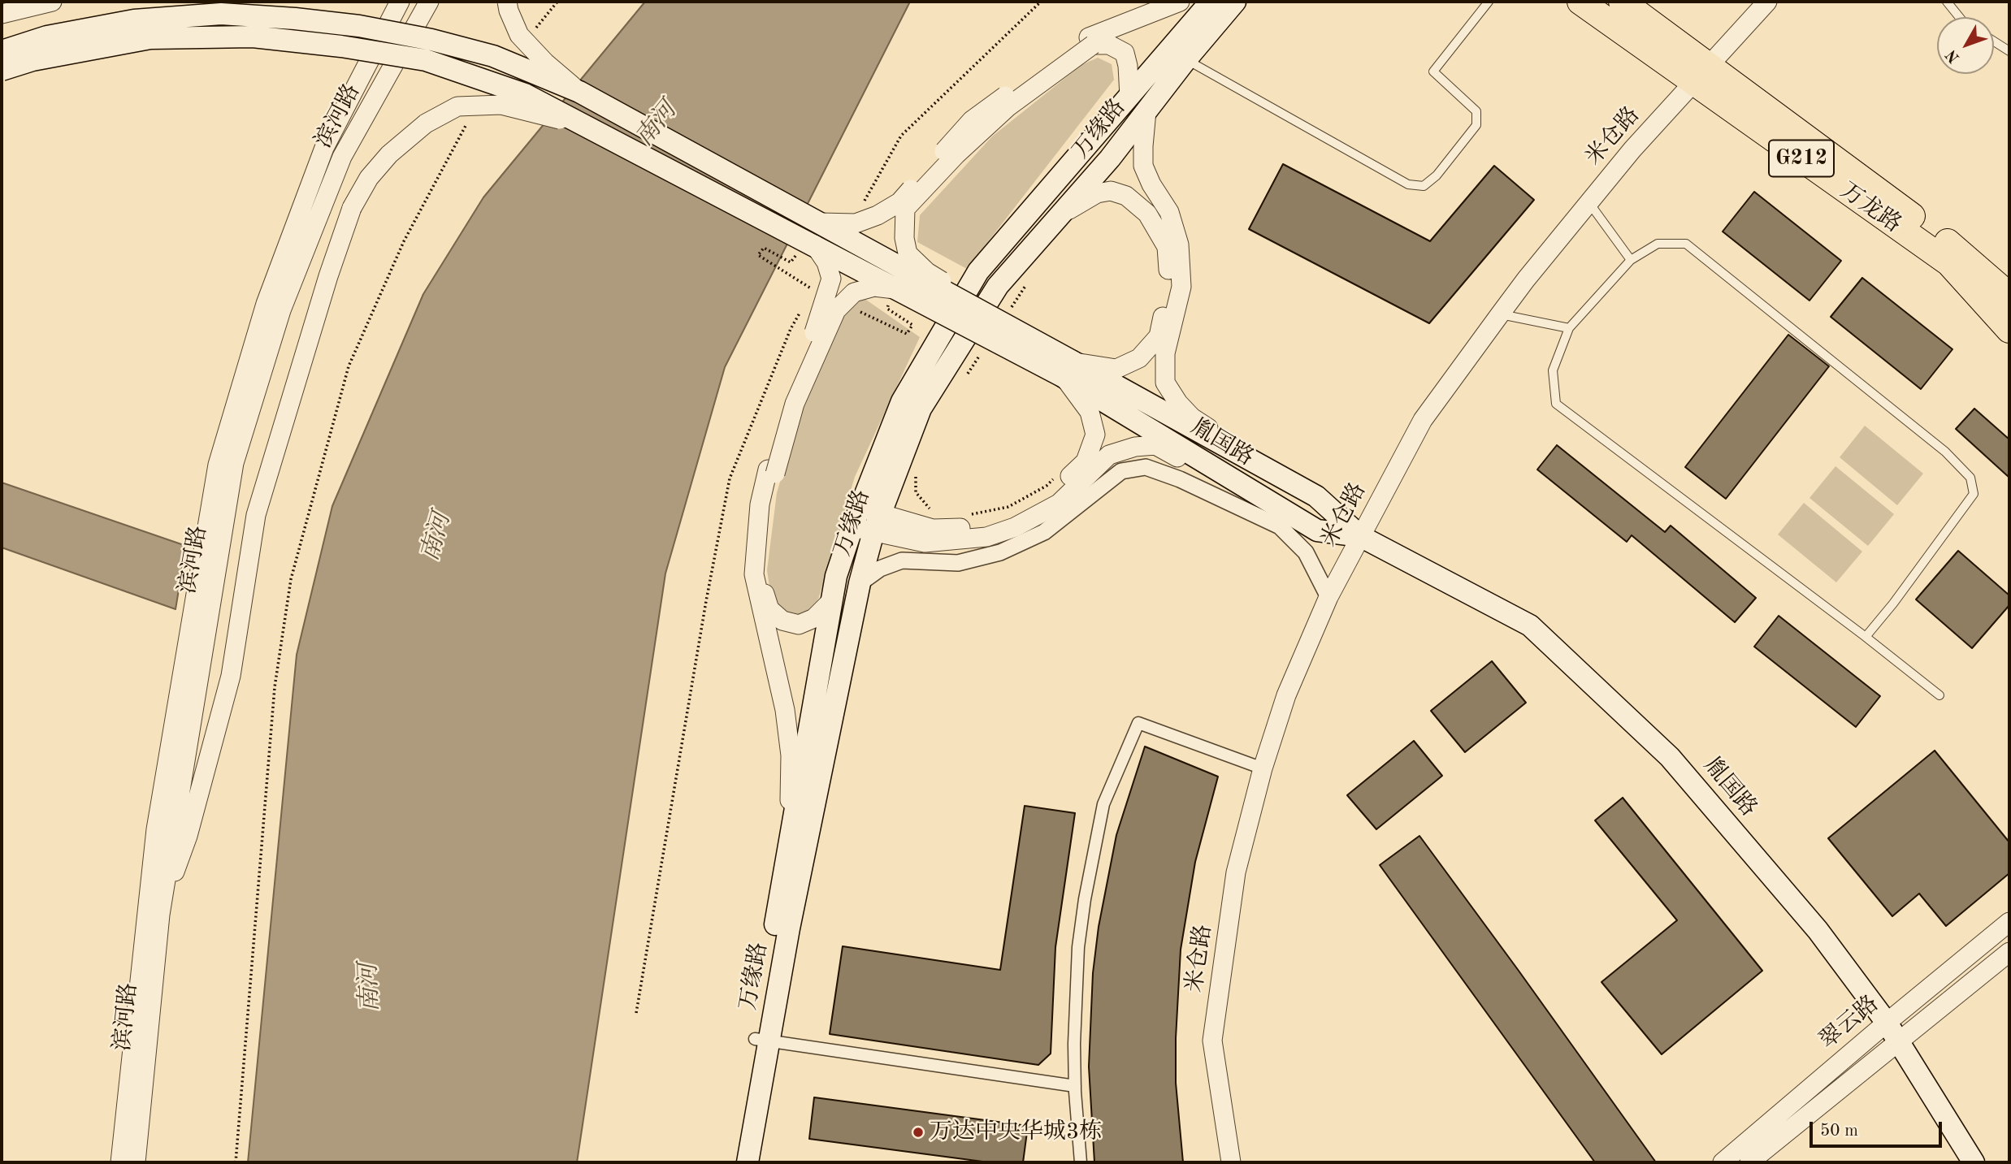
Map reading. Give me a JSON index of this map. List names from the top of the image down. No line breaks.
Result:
{"streets":{"highway":["G212","万龙路"],"main road":["万缘路","胤国路"],"street":["滨河路","米仓路","翠云路"]},"crossings":[["米仓路","万龙路"],["米仓路","胤国路"],["胤国路","翠云路"]],"water":["南河"],"places":["万达中央华城3栋"],"scale_bar":"50 m","north":"bottom left"}
